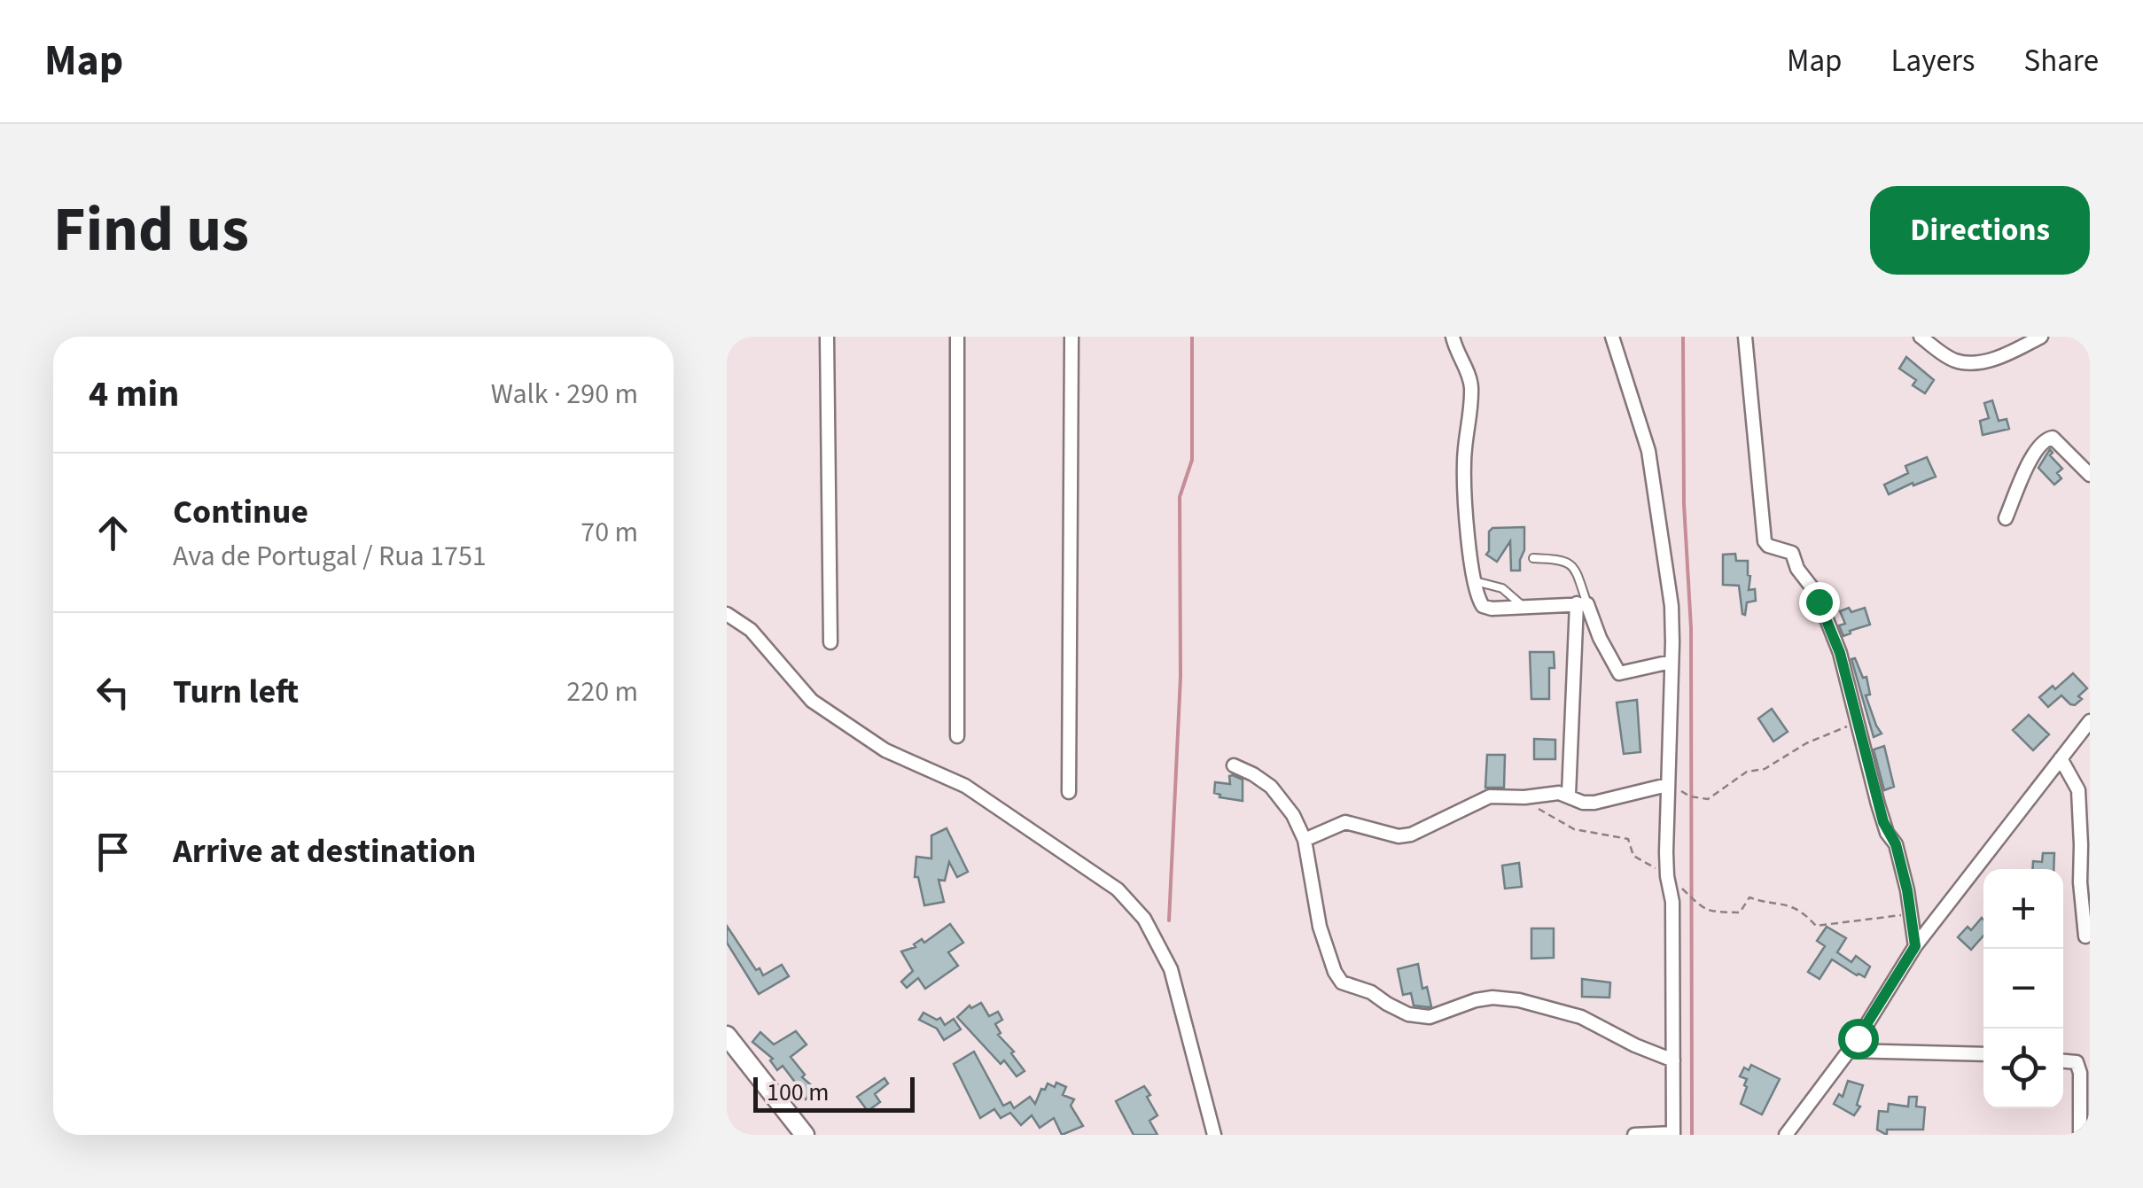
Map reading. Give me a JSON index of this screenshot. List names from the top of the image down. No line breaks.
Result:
{"scale_bar":"100 m","page":{"header":"Map","nav":["Map","Layers","Share"],"title":"Find us","buttons":"Directions","heading":["4 min","Walk · 290 m"],"list":[["Continue","Ava de Portugal / Rua 1751","70 m"],["Turn left","220 m"],"Arrive at destination"],"map_buttons":["+","−"],"scale":"100 m"}}
